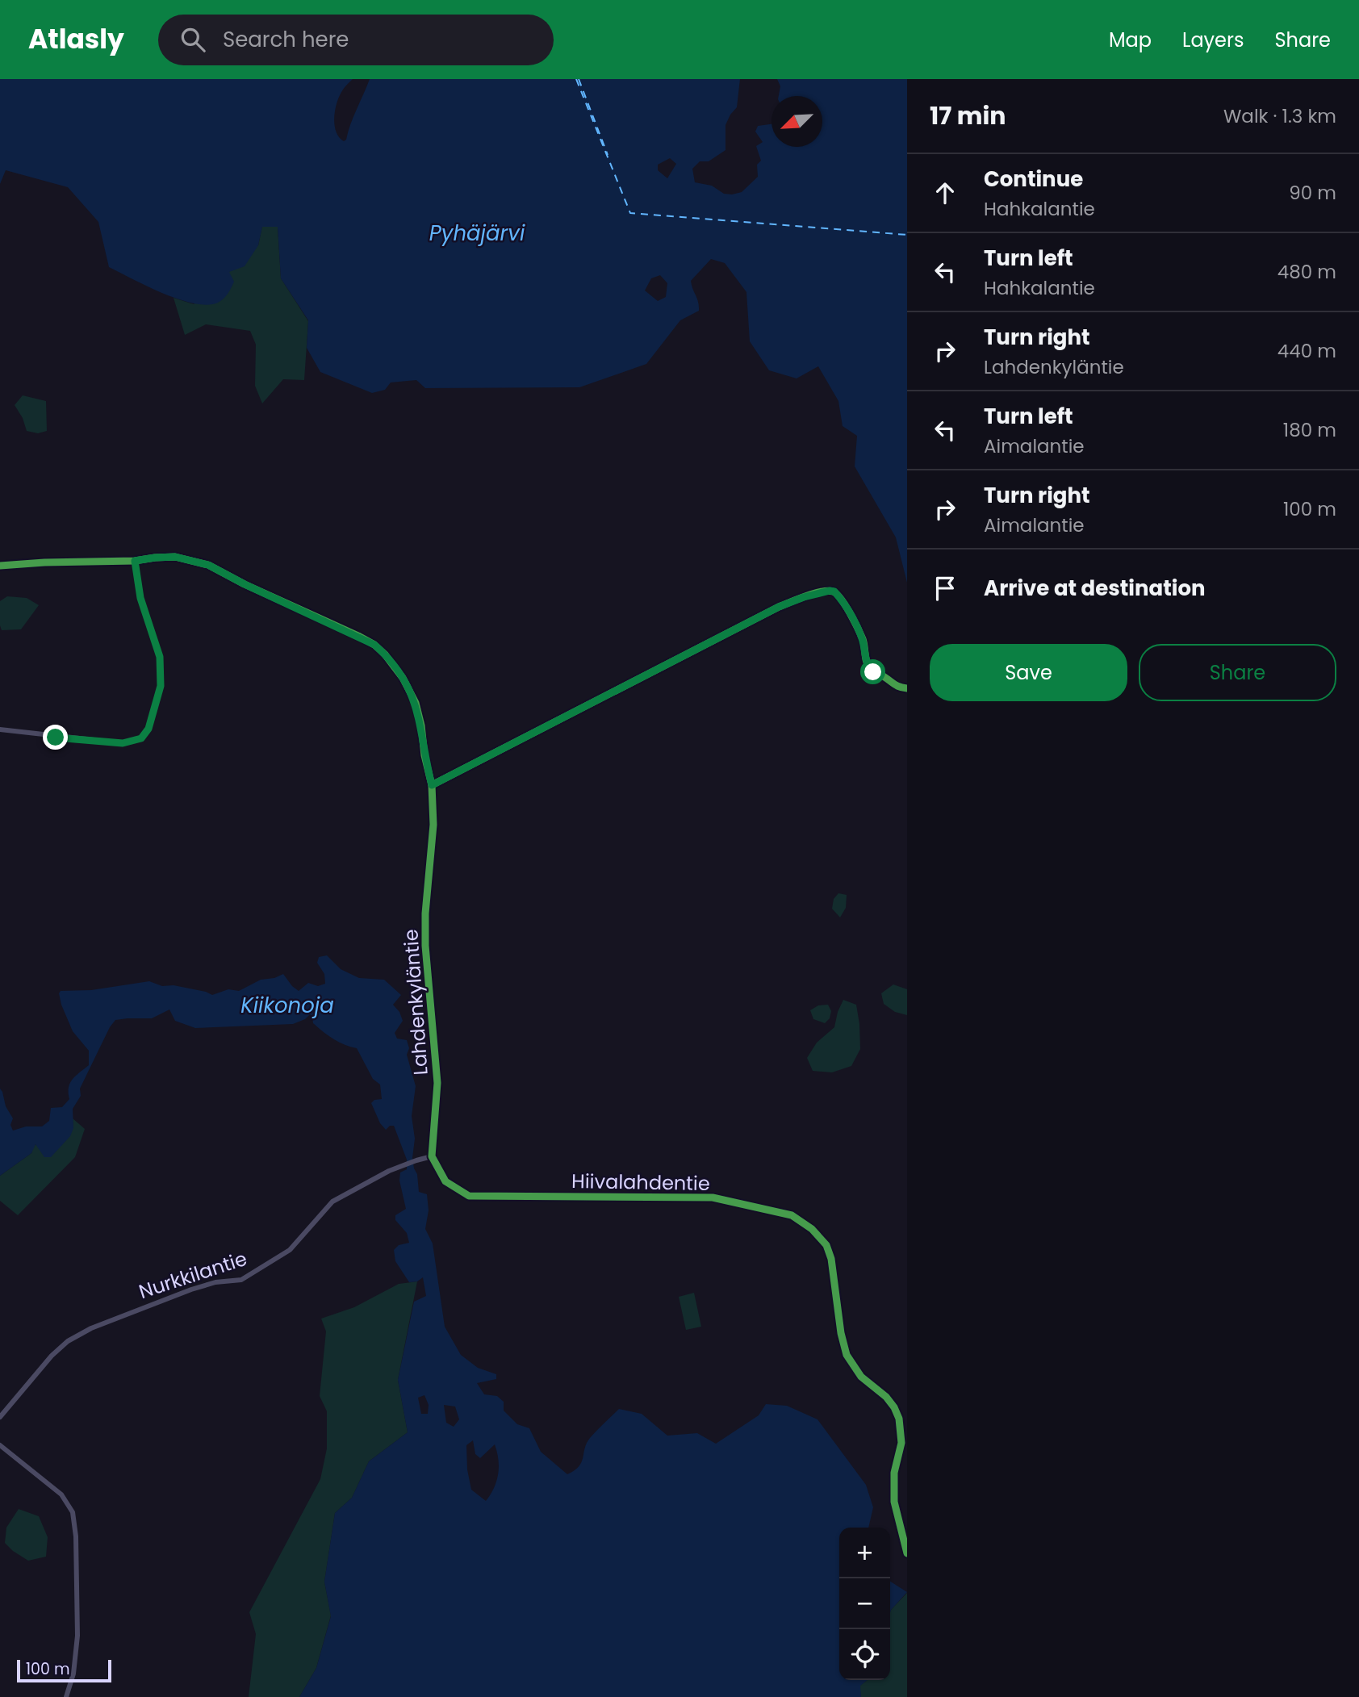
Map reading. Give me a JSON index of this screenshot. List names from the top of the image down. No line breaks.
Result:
{"streets":{"street":["Lahdenkyläntie","Hiivalahdentie","Nurkkilantie"]},"crossings":[["Lahdenkyläntie","Hiivalahdentie"],["Lahdenkyläntie","Nurkkilantie"],["Hiivalahdentie","Nurkkilantie"]],"water":["Pyhäjärvi","Kiikonoja"],"scale_bar":"100 m","north":"bottom left","page":{"header":"Atlasly","search":"Search here","nav":["Map","Layers","Share"],"heading":["17 min","Walk · 1.3 km"],"list":[["Continue","Hahkalantie","90 m"],["Turn left","Hahkalantie","480 m"],["Turn right","Lahdenkyläntie","440 m"],["Turn left","Aimalantie","180 m"],["Turn right","Aimalantie","100 m"],"Arrive at destination"],"buttons":["Save","Share"],"map_buttons":["+","−"],"scale":"100 m"}}
